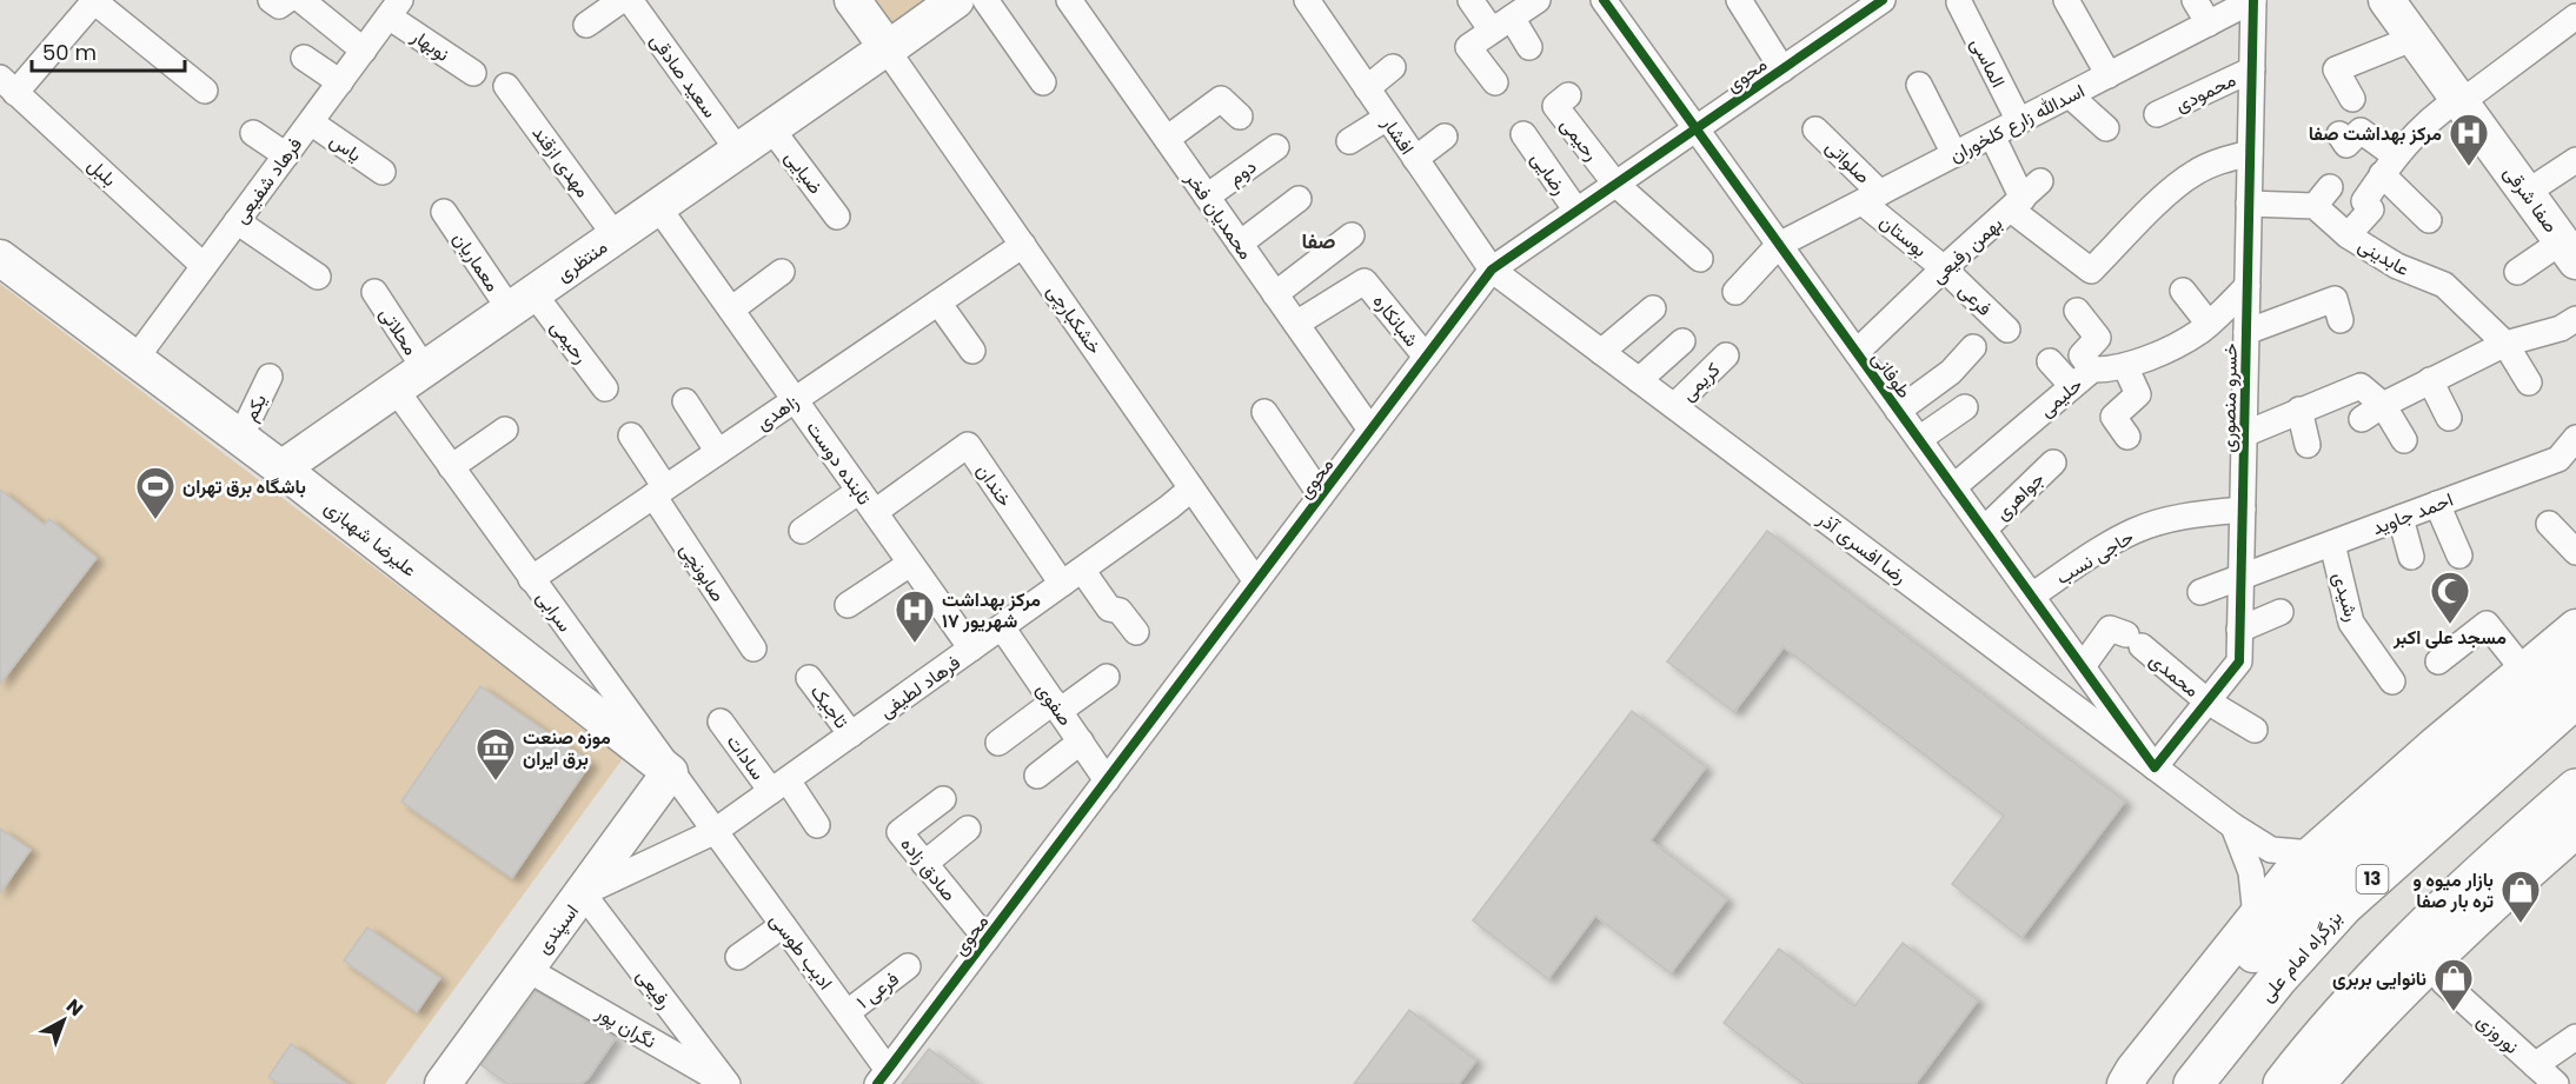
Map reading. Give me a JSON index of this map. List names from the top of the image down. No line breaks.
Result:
{"streets":{"highway":["13","بزرگراه امام علی"],"main road":["صفا شرقی","منتظری","خشکبارچی","علیرضا شهبازی","اسپندی"],"street":["نوبهار","الماسی","محوی","سعید صادقی","محمودی","اسدالله زارع کلخوران","افشار","رحیمی","یاس","مهدی ازقند","صلواتی","بلبل","ضیایی","دوم","رضایی","فرهاد شفیعی","محمدیان فخر","بوستان","بهمن رفیعی","عابدینی","معماریان","فرعی","شبانکاره","محلاتی","طوفانی","کریمی","حلیمی","خسرو منصوری","یکم","زاهدی","تابنده دوست","خندان","جواهری","احمد جاوید","رضا افسری آذر","حاجی نسب","صابونچی","رشیدی","سرابی","محمدی","فرهاد لطیفی","صفوی","تاجیک","سادات","صادق زاده","ادیب طوسی","رفیعی","فرعی ۱","نگران پور","نوروزی"]},"crossings":[["نوبهار","فرهاد شفیعی"],["الماسی","اسدالله زارع کلخوران"],["محوی","افشار"],["محوی","رحیمی"],["محوی","رضایی"],["محوی","محمدیان فخر"],["محوی","خشکبارچی"],["محوی","شبانکاره"],["محوی","طوفانی"],["محوی","رضا افسری آذر"],["محوی","صفوی"],["محوی","صادق زاده"],["محوی","ادیب طوسی"],["سعید صادقی","منتظری"],["محمودی","خسرو منصوری"],["اسدالله زارع کلخوران","صلواتی"],["اسدالله زارع کلخوران","بوستان"],["اسدالله زارع کلخوران","طوفانی"],["اسدالله زارع کلخوران","خسرو منصوری"],["افشار","رضا افسری آذر"],["رحیمی","رضایی"],["رحیمی","منتظری"],["رحیمی","معماریان"],["یاس","فرهاد شفیعی"],["مهدی ازقند","منتظری"],["صلواتی","بوستان"],["بلبل","فرهاد شفیعی"],["ضیایی","منتظری"],["دوم","محمدیان فخر"],["فرهاد شفیعی","علیرضا شهبازی"],["محمدیان فخر","شبانکاره"],["بوستان","بهمن رفیعی"],["بوستان","فرعی"],["بهمن رفیعی","فرعی"],["بهمن رفیعی","طوفانی"],["بهمن رفیعی","خسرو منصوری"],["عابدینی","خسرو منصوری"],["منتظری","معماریان"],["منتظری","خشکبارچی"],["منتظری","محلاتی"],["منتظری","تابنده دوست"],["منتظری","علیرضا شهبازی"],["منتظری","سرابی"],["خشکبارچی","زاهدی"],["خشکبارچی","فرهاد لطیفی"],["طوفانی","حلیمی"],["طوفانی","خسرو منصوری"],["طوفانی","جواهری"],["طوفانی","رضا افسری آذر"],["طوفانی","حاجی نسب"],["طوفانی","محمدی"],["کریمی","رضا افسری آذر"],["حلیمی","خسرو منصوری"],["خسرو منصوری","احمد جاوید"],["خسرو منصوری","رضا افسری آذر"],["خسرو منصوری","حاجی نسب"],["خسرو منصوری","محمدی"],["یکم","علیرضا شهبازی"],["زاهدی","تابنده دوست"],["زاهدی","صابونچی"],["زاهدی","سرابی"],["تابنده دوست","خندان"],["تابنده دوست","فرهاد لطیفی"],["خندان","فرهاد لطیفی"],["احمد جاوید","رشیدی"],["علیرضا شهبازی","سرابی"],["علیرضا شهبازی","اسپندی"],["سرابی","فرهاد لطیفی"],["سرابی","اسپندی"],["سرابی","ادیب طوسی"],["فرهاد لطیفی","صفوی"],["فرهاد لطیفی","تاجیک"],["فرهاد لطیفی","سادات"],["فرهاد لطیفی","اسپندی"],["فرهاد لطیفی","ادیب طوسی"],["فرهاد لطیفی","رفیعی"],["اسپندی","رفیعی"],["اسپندی","نگران پور"],["ادیب طوسی","فرعی ۱"],["رفیعی","نگران پور"]],"districts":["صفا"],"places":{"hospital":["مرکز بهداشت صفا","مرکز بهداشت ۱۷ شهریور"],"sports":["باشگاه برق تهران"],"mosque":["مسجد علی اکبر"],"museum":["موزه صنعت برق ایران"],"shop":["بازار میوه و تره بار صفا","نانوایی بربری"]},"scale_bar":"50 m","north":"top right"}
